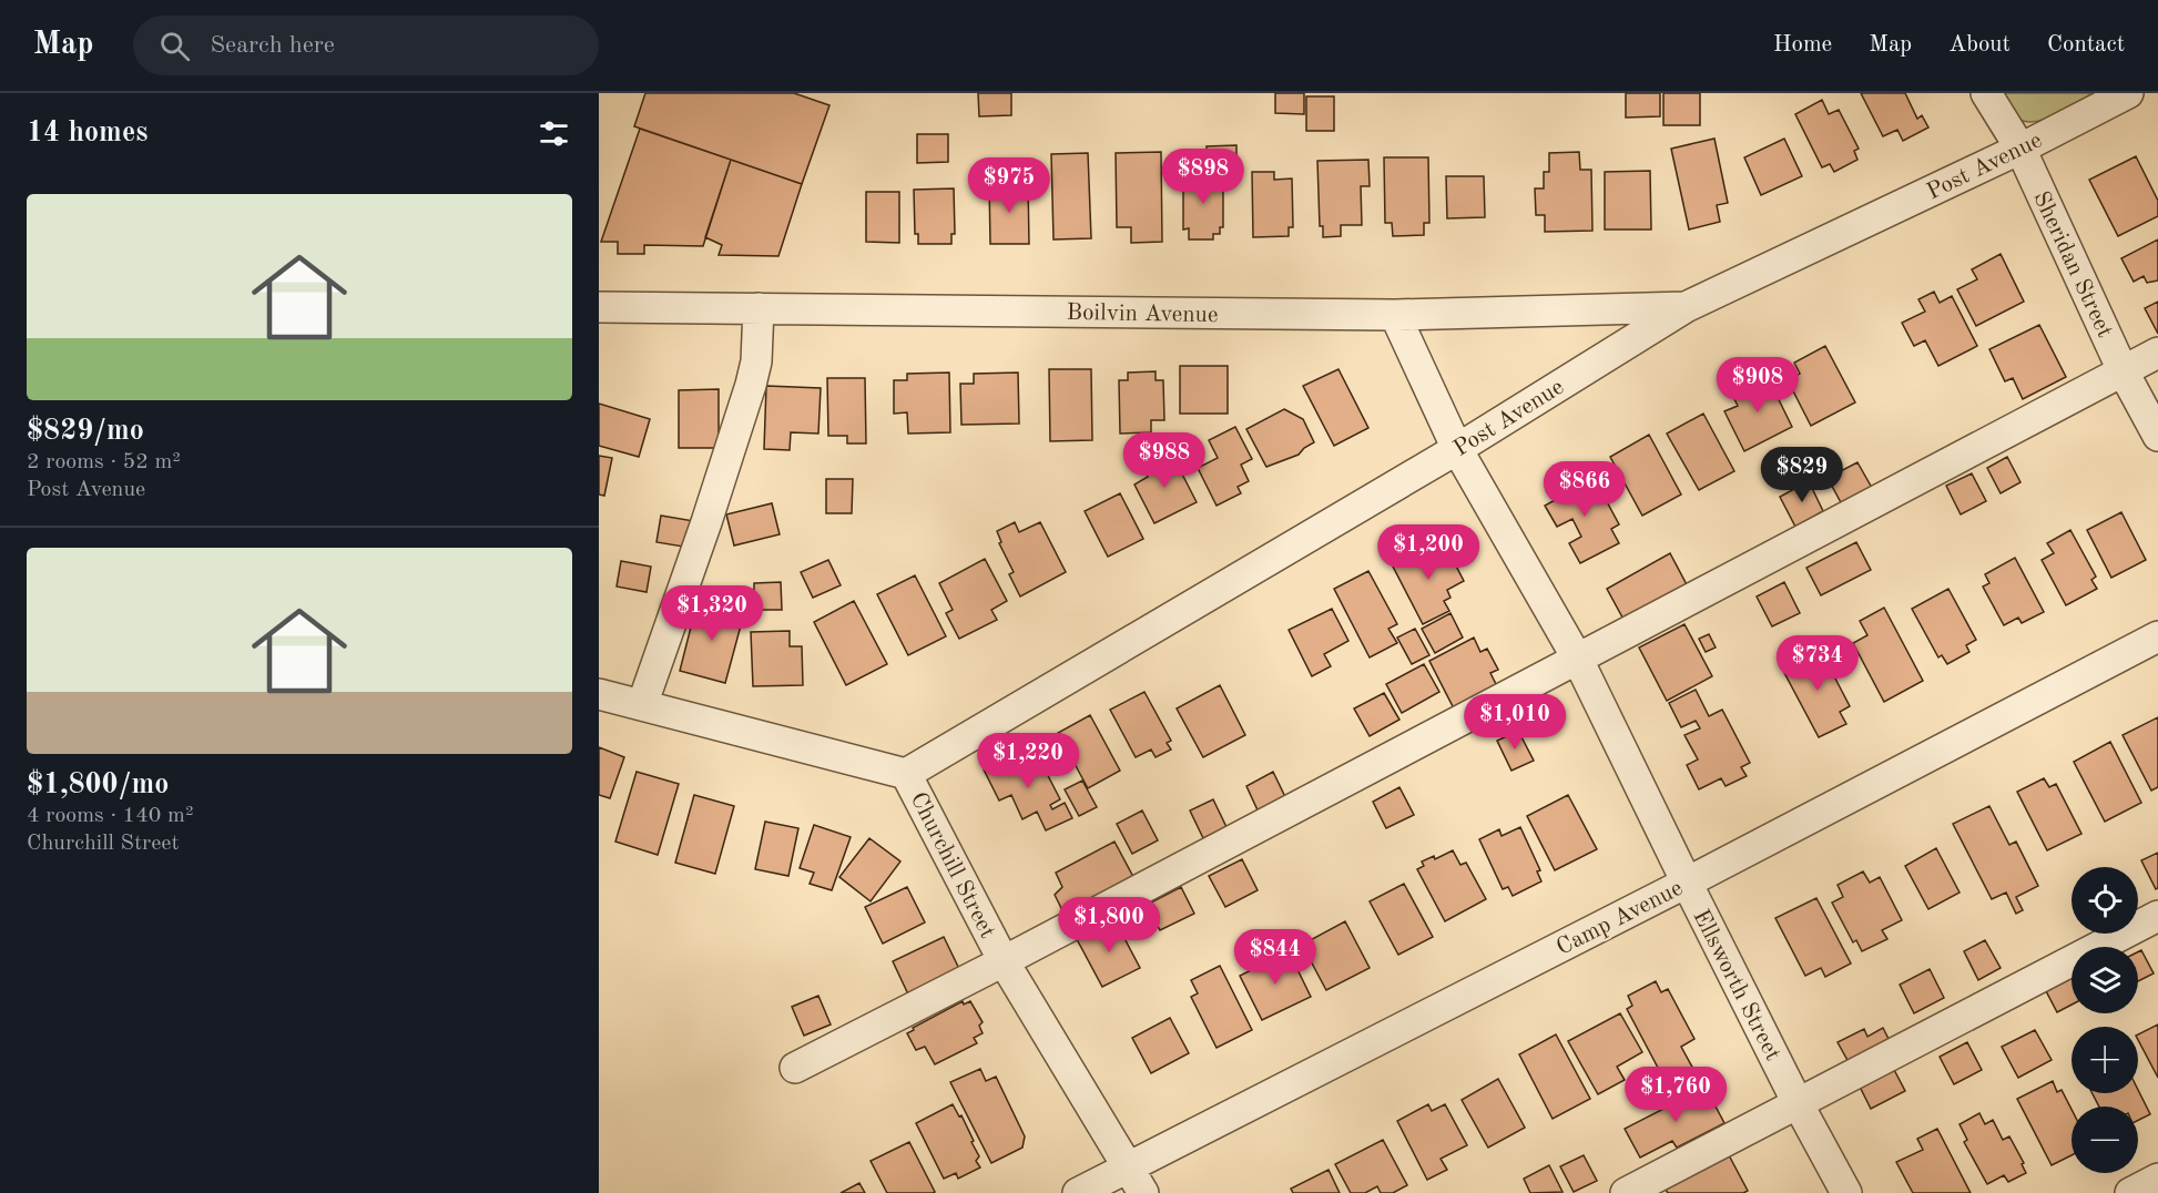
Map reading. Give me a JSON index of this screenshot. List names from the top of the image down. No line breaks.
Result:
{"streets":{"street":["Post Avenue","Sheridan Street","Boilvin Avenue","Churchill Street","Camp Avenue","Ellsworth Street"]},"crossings":[["Post Avenue","Sheridan Street"],["Post Avenue","Boilvin Avenue"],["Post Avenue","Churchill Street"],["Post Avenue","Ellsworth Street"],["Boilvin Avenue","Ellsworth Street"],["Churchill Street","Camp Avenue"],["Camp Avenue","Ellsworth Street"]],"page":{"header":"Map","search":"Search here","nav":["Home","Map","About","Contact"],"heading":"14 homes","price":["$898","$975","$908","$988","$829","$866","$1,200","$1,320","$734","$1,010","$1,220","$1,800","$844","$1,760"],"list":[{"name":"$829/mo","note":"2 rooms · 52 m² · Post Avenue"},{"name":"$1,800/mo","note":"4 rooms · 140 m² · Churchill Street"}],"map_buttons":["+","−"]}}
